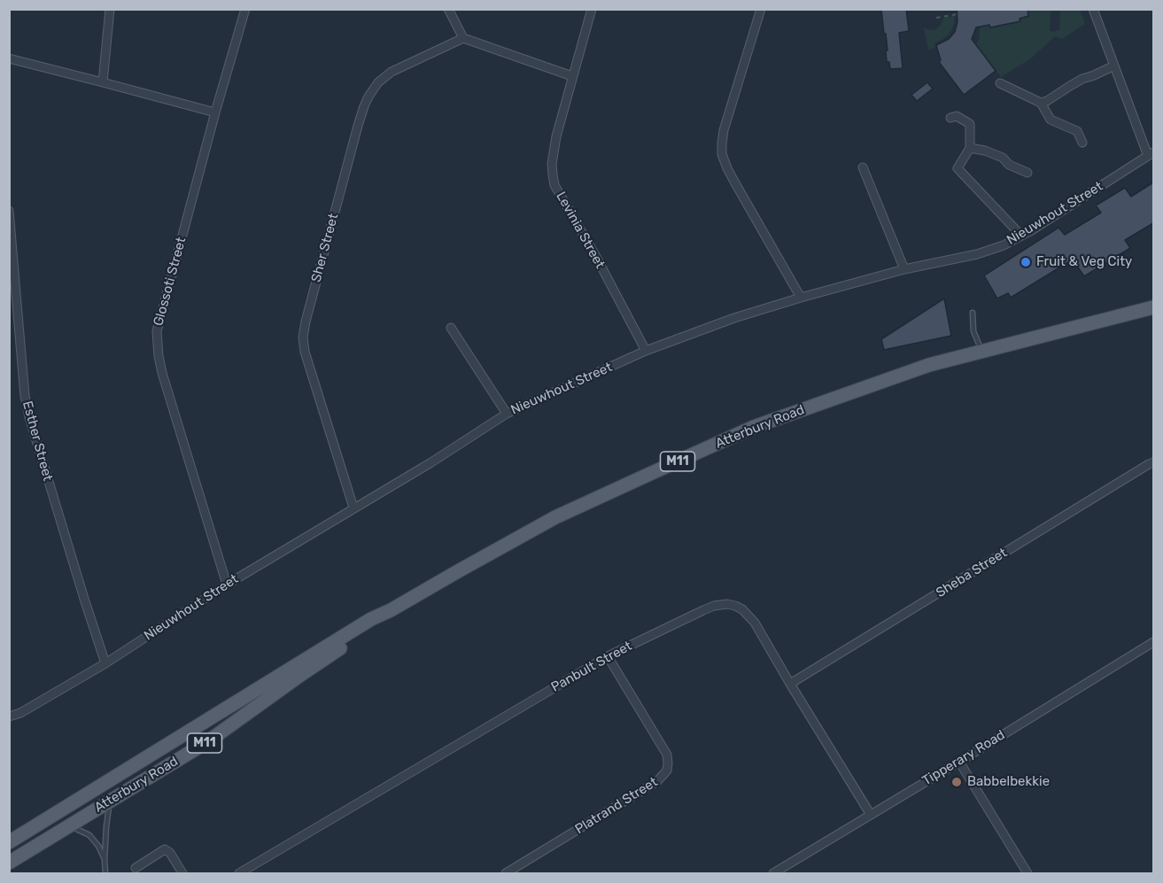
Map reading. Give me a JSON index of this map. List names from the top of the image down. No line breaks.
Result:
{"streets":{"main road":["Atterbury Road","M11"],"street":["Nieuwhout Street","Levinia Street","Sher Street","Glossoti Street","Esther Street","Sheba Street","Panbult Street","Tipperary Road","Platrand Street"]},"crossings":[["Nieuwhout Street","Levinia Street"],["Nieuwhout Street","Sher Street"],["Nieuwhout Street","Glossoti Street"],["Nieuwhout Street","Esther Street"],["Sheba Street","Panbult Street"],["Panbult Street","Tipperary Road"],["Panbult Street","Platrand Street"]],"places":["Fruit & Veg City","Babbelbekkie"]}
